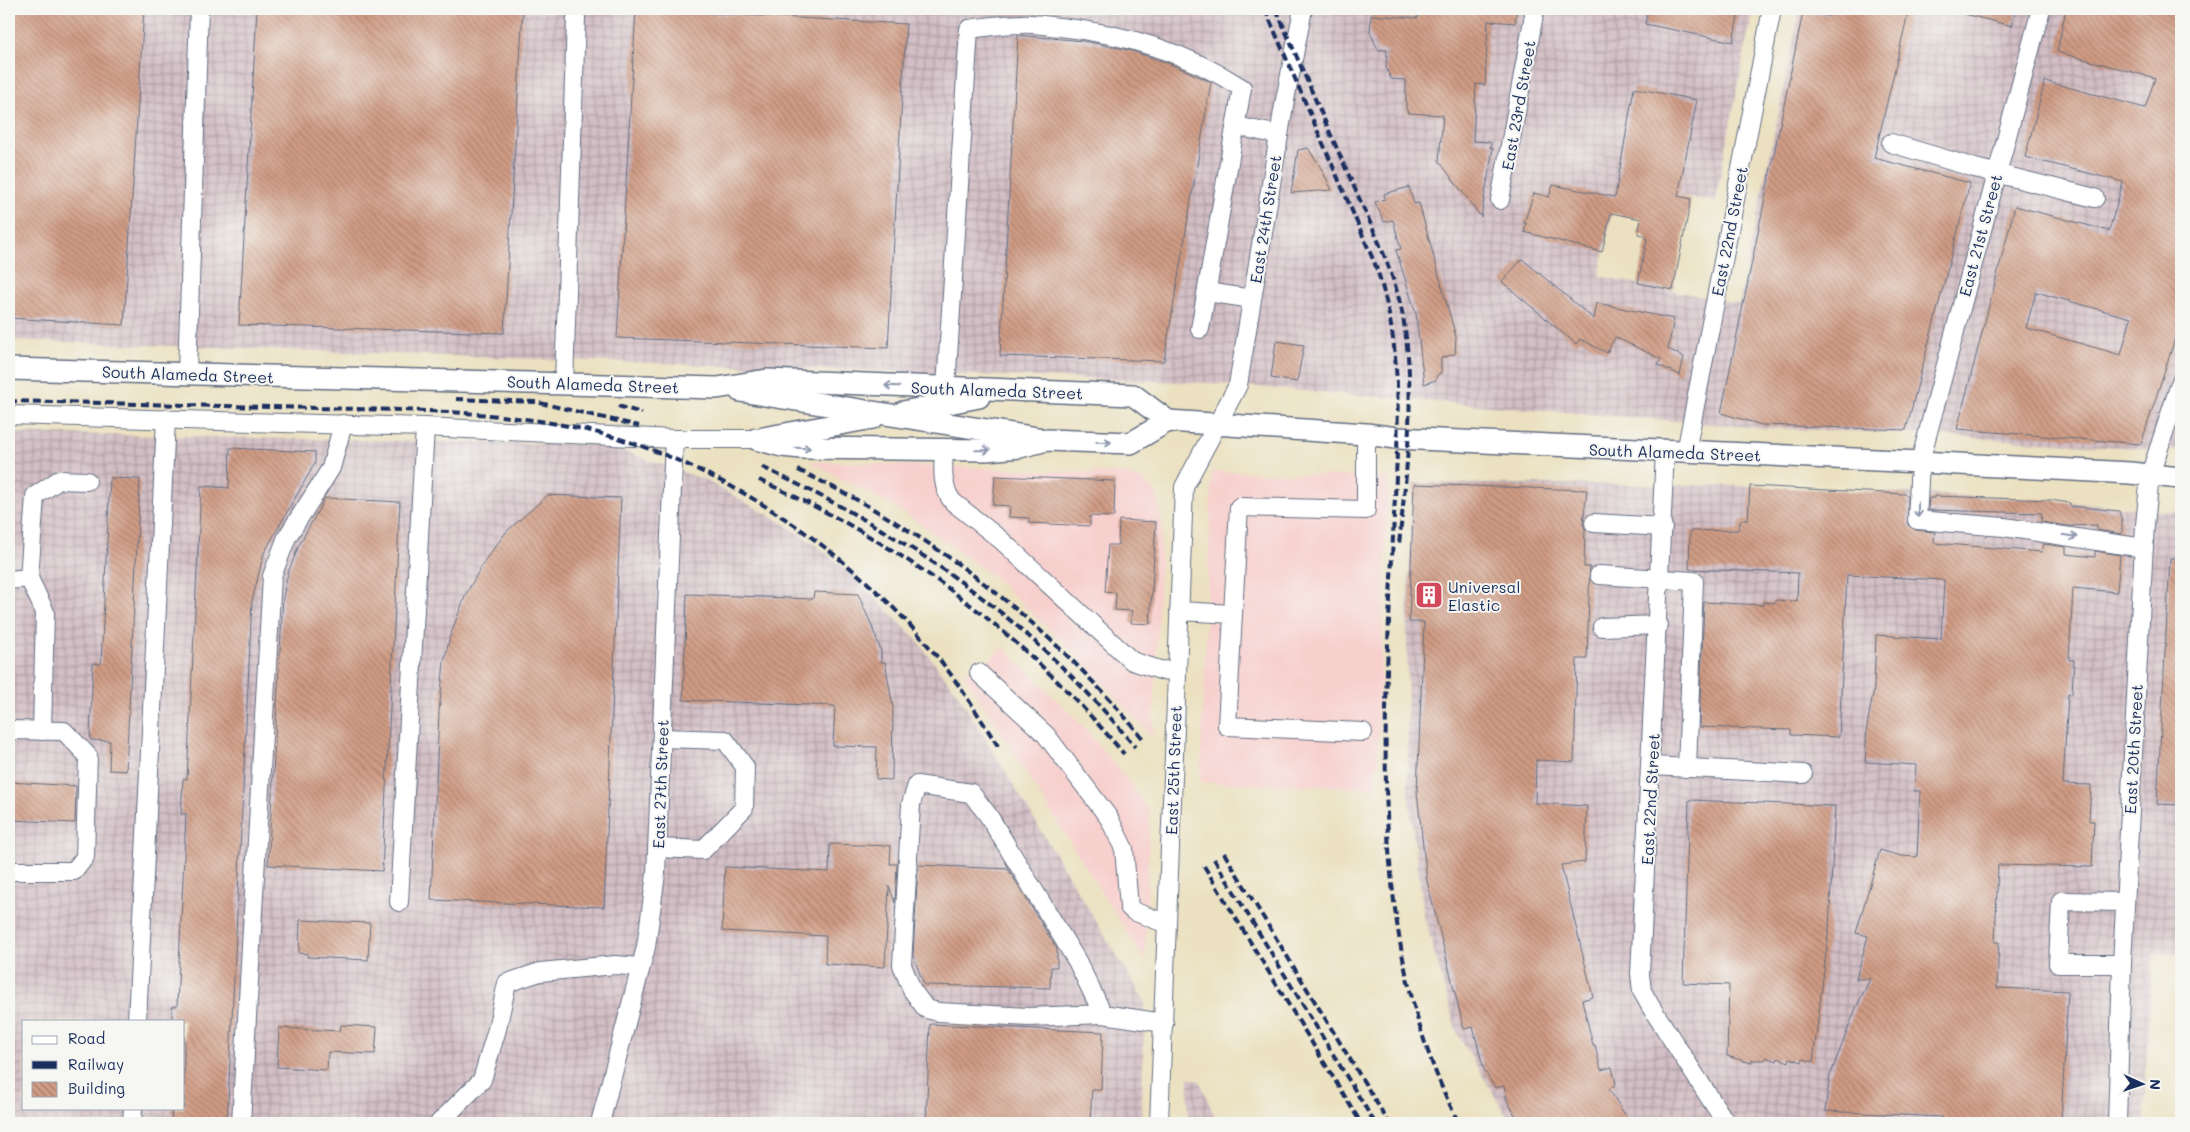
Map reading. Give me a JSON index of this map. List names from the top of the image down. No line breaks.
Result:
{"streets":{"main road":["South Alameda Street"],"street":["East 23rd Street","East 24th Street","East 22nd Street","East 21st Street","East 20th Street","East 25th Street","East 27th Street"]},"crossings":[["East 24th Street","South Alameda Street"],["East 24th Street","East 25th Street"],["East 22nd Street","South Alameda Street"],["East 21st Street","South Alameda Street"],["East 21st Street","East 20th Street"],["South Alameda Street","East 20th Street"],["South Alameda Street","East 25th Street"]],"places":{"building":["Universal Elastic"]},"legend":["Road","Railway","Building"],"north":"right"}
